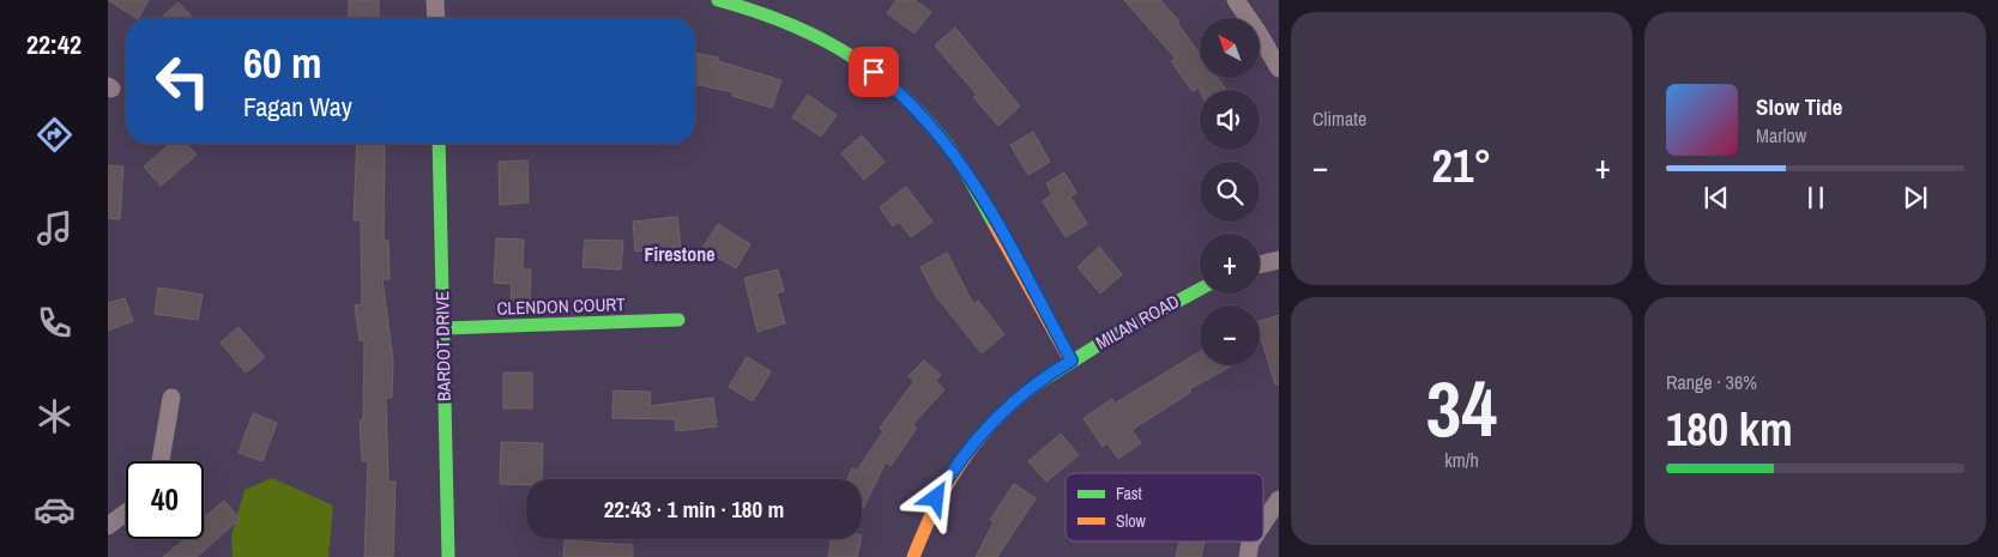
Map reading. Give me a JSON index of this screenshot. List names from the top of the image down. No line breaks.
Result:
{"streets":{"street":["CLENDON COURT","MILAN ROAD","BARDOT DRIVE"]},"crossings":[["CLENDON COURT","BARDOT DRIVE"]],"districts":["Firestone"],"legend":["Fast","Slow"],"north":"top left","page":{"tabs":"22:42","tile":["Climate",["34","km/h"],["Range · 36%","180 km"]],"map_buttons":["+","−"],"turn":["60 m","Fagan Way"],"song":["Slow Tide","Marlow"],"heat":["−","21°","+"],"limit":"40","trip":"22:43 · 1 min · 180 m"}}
